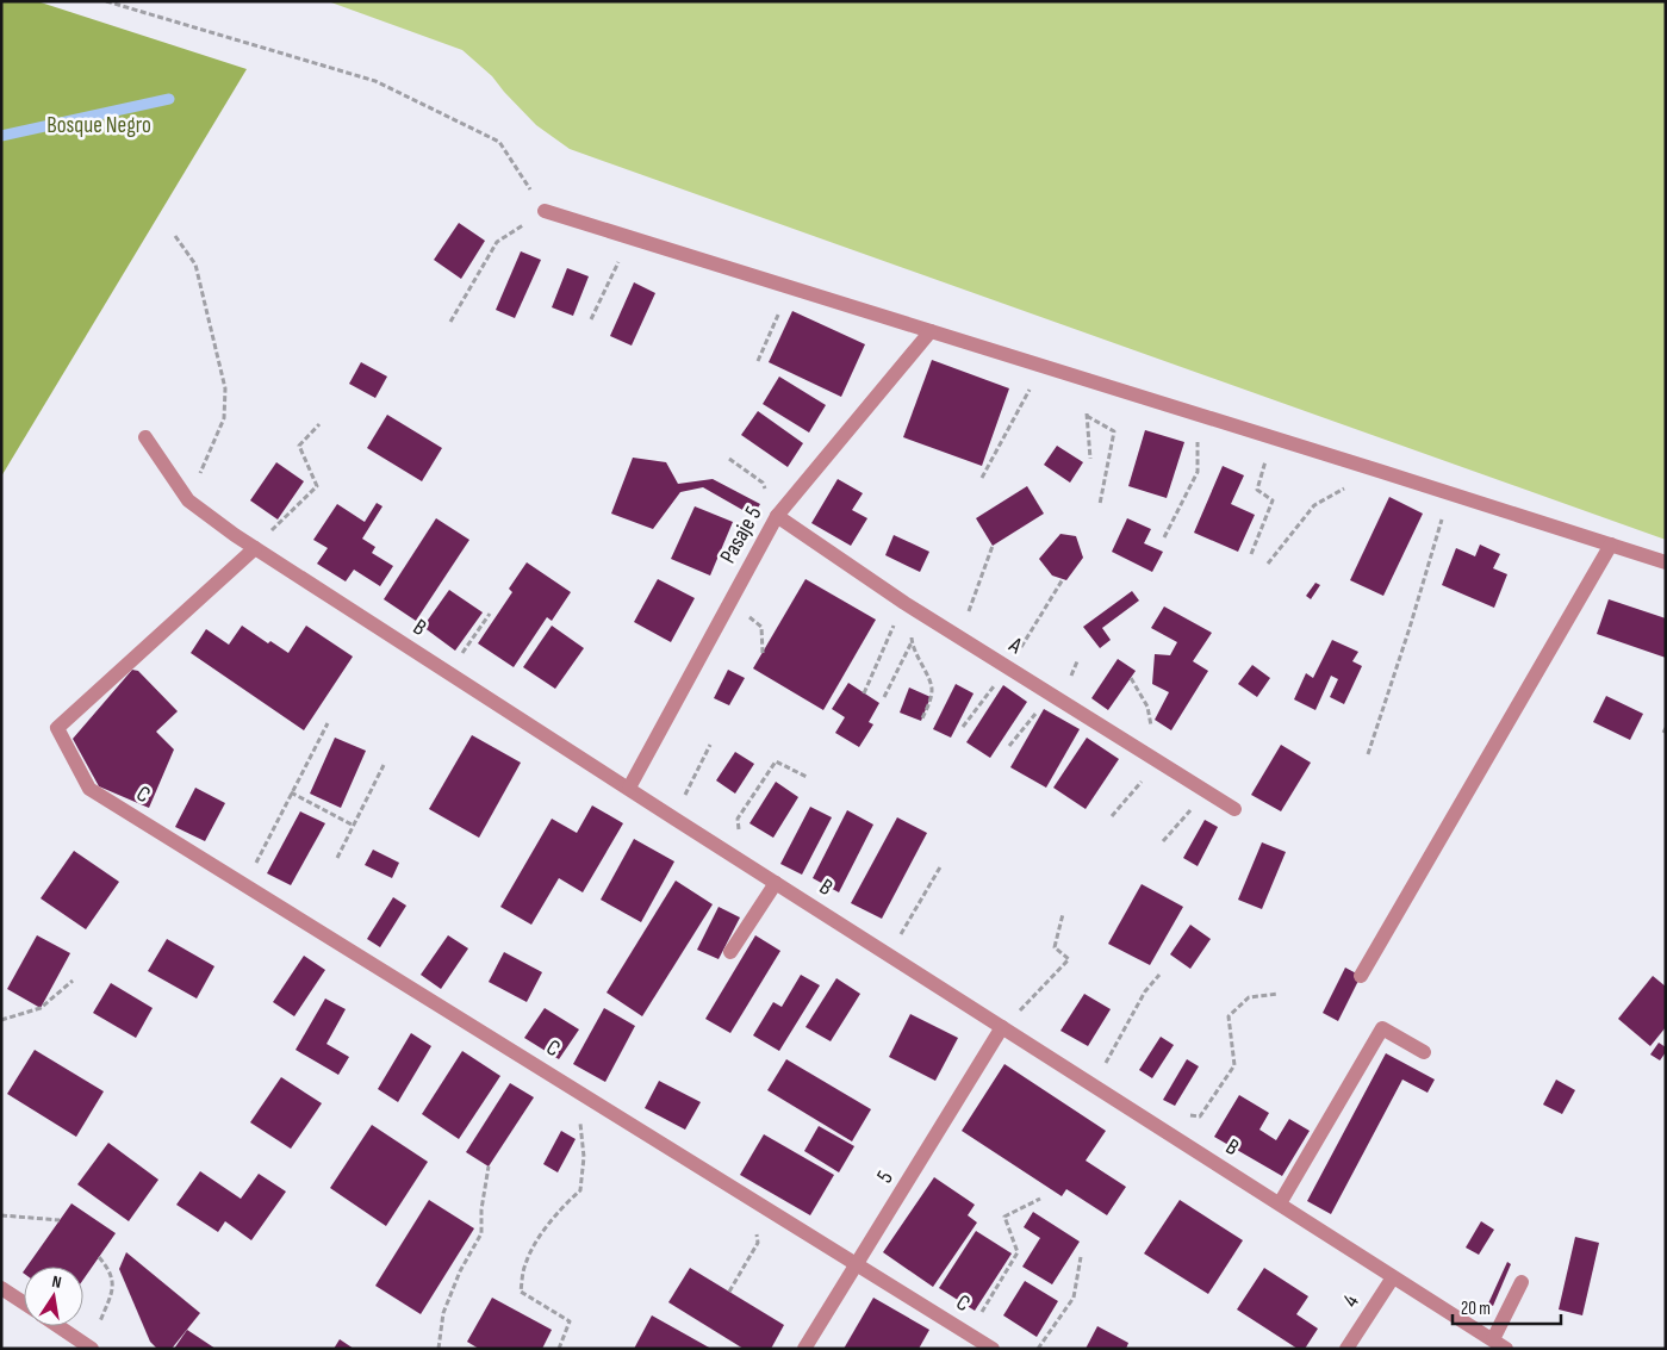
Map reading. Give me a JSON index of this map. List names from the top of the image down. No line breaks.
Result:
{"streets":{"street":["Pasaje 5","B","A","C","5","4"]},"crossings":[["Pasaje 5","B"],["Pasaje 5","A"],["B","C"],["B","5"],["B","4"],["C","5"]],"parks":["Bosque Negro"],"scale_bar":"20 m","north":"top"}
